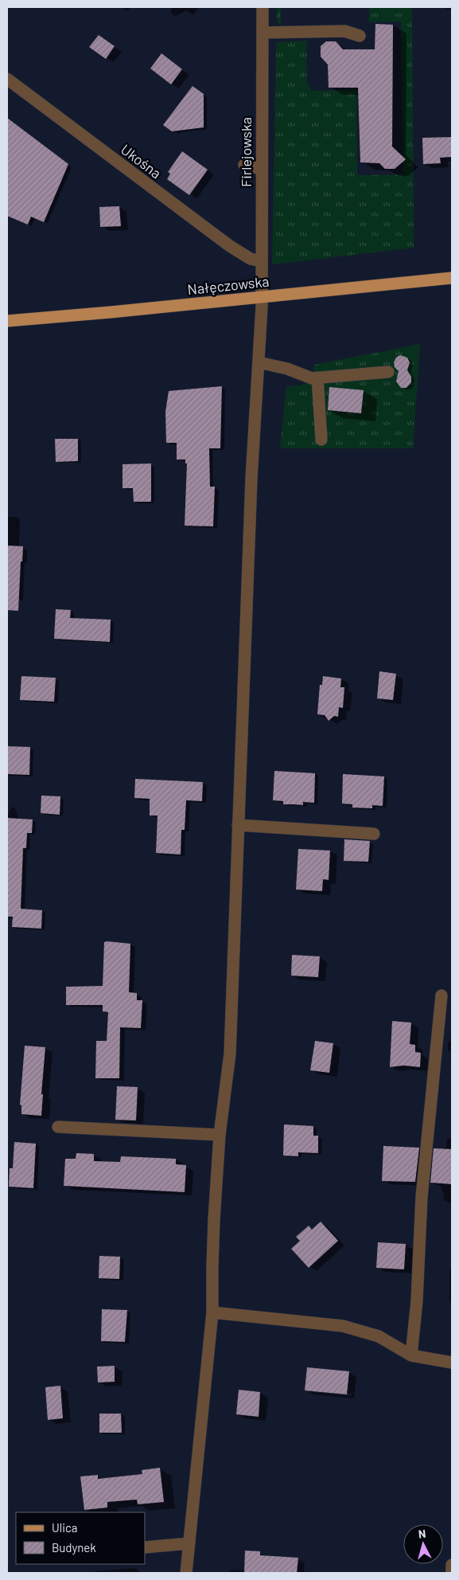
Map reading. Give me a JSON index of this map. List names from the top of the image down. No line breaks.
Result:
{"streets":{"main road":["Nałęczowska"],"street":["Firlejowska","Ukośna"]},"crossings":[["Firlejowska","Ukośna"],["Firlejowska","Nałęczowska"]],"legend":["Ulica","Budynek"],"north":"top"}
